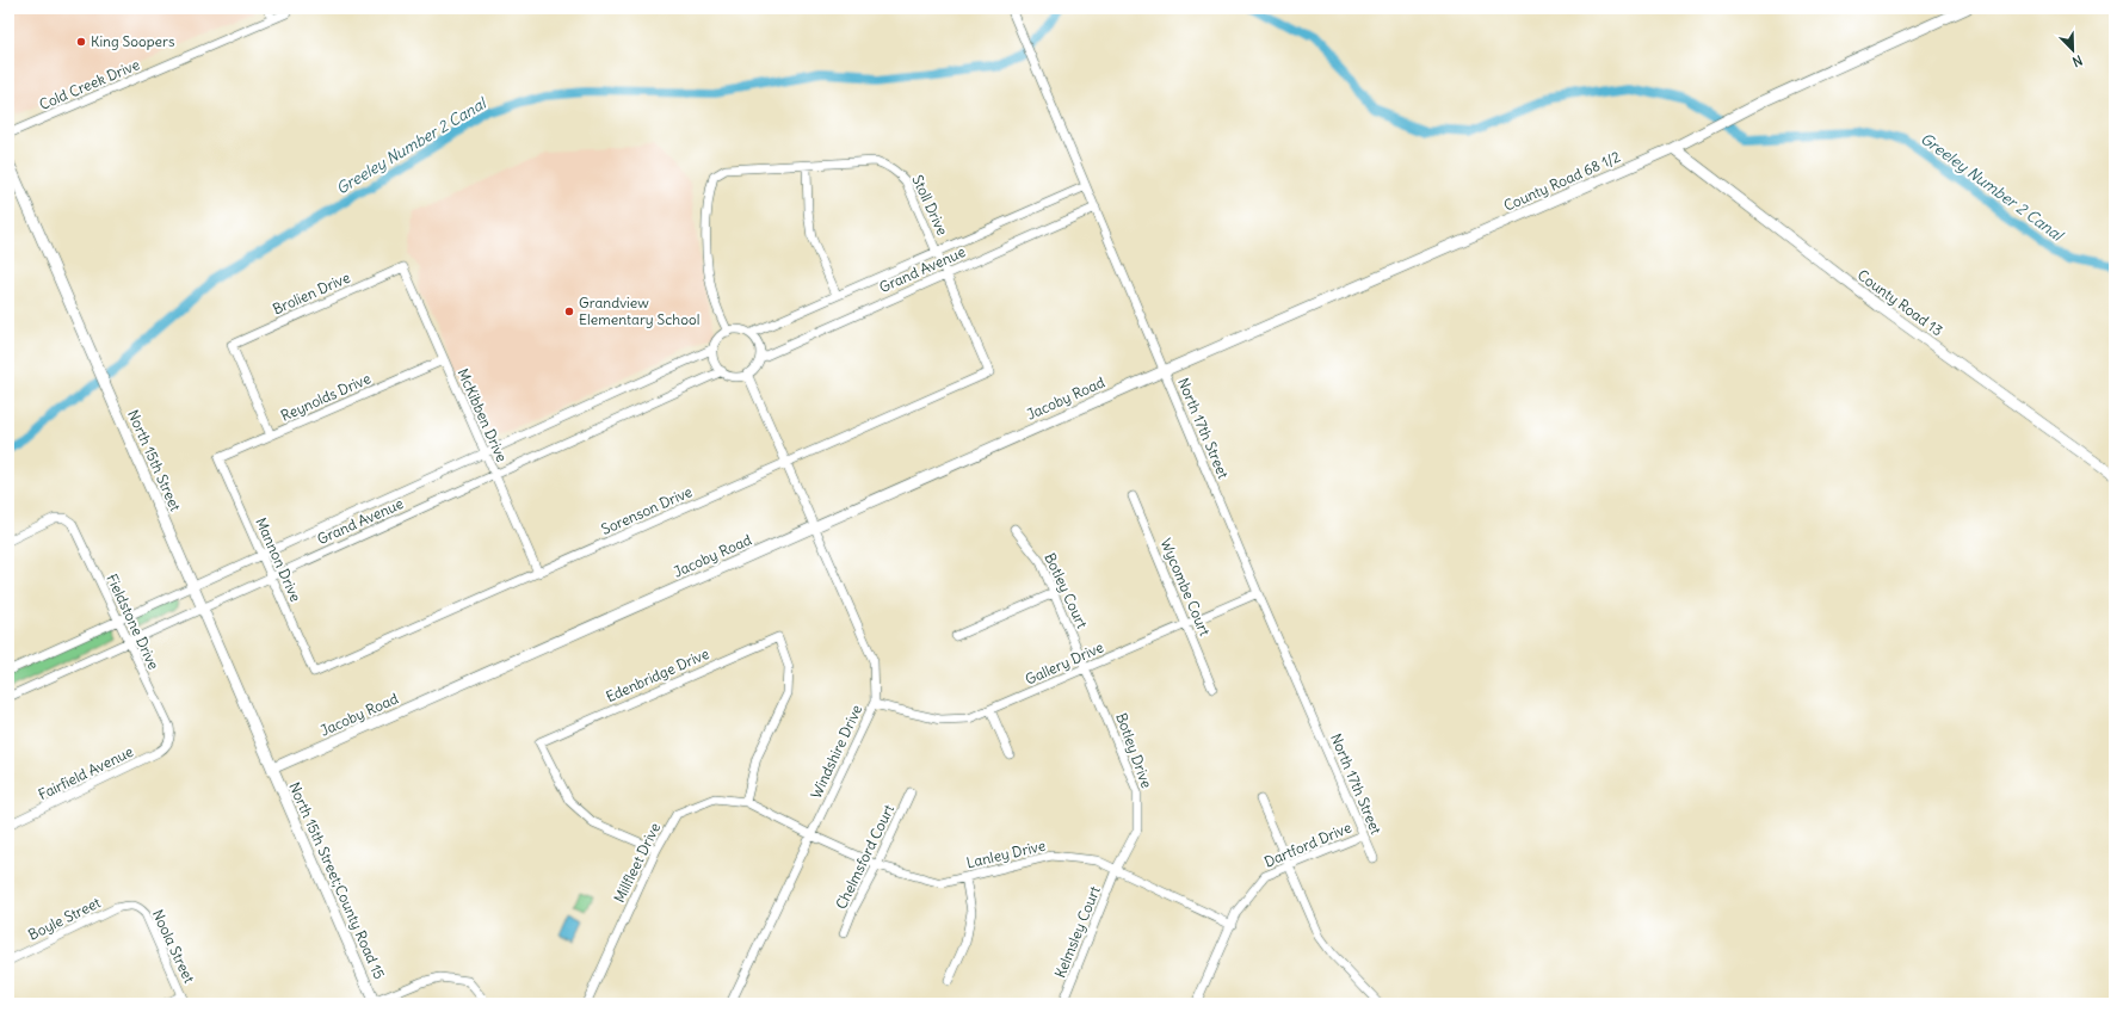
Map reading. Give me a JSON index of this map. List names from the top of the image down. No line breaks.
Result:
{"streets":{"street":["Cold Creek Drive","County Road 68 1/2","Stoll Drive","Grand Avenue","Brolien Drive","County Road 13","Reynolds Drive","Jacoby Road","McKibben Drive","North 17th Street","North 15th Street","Sorenson Drive","Mannon Drive","Wycombe Court","Botley Court","Fieldstone Drive","Gallery Drive","Edenbridge Drive","Botley Drive","Windshire Drive","Fairfield Avenue","Dartford Drive","Lanley Drive","Chelmsford Court","Millfleet Drive","North 15th Street;County Road 15","Boyle Street","Kelmsley Court","Noola Street"]},"crossings":[["County Road 68 1/2","County Road 13"],["County Road 68 1/2","Jacoby Road"],["County Road 68 1/2","North 17th Street"],["Stoll Drive","Grand Avenue"],["Stoll Drive","Sorenson Drive"],["Stoll Drive","Windshire Drive"],["Grand Avenue","McKibben Drive"],["Grand Avenue","North 17th Street"],["Grand Avenue","North 15th Street"],["Grand Avenue","Mannon Drive"],["Grand Avenue","Fieldstone Drive"],["Grand Avenue","Windshire Drive"],["Brolien Drive","Reynolds Drive"],["Brolien Drive","McKibben Drive"],["Reynolds Drive","McKibben Drive"],["Reynolds Drive","Mannon Drive"],["Jacoby Road","North 17th Street"],["Jacoby Road","North 15th Street"],["Jacoby Road","Windshire Drive"],["Jacoby Road","North 15th Street;County Road 15"],["McKibben Drive","Sorenson Drive"],["North 17th Street","Gallery Drive"],["North 17th Street","Dartford Drive"],["North 15th Street","North 15th Street;County Road 15"],["Sorenson Drive","Mannon Drive"],["Sorenson Drive","Windshire Drive"],["Wycombe Court","Gallery Drive"],["Botley Court","Gallery Drive"],["Botley Court","Botley Drive"],["Fieldstone Drive","Fairfield Avenue"],["Gallery Drive","Botley Drive"],["Gallery Drive","Windshire Drive"],["Edenbridge Drive","Millfleet Drive"],["Botley Drive","Lanley Drive"],["Botley Drive","Kelmsley Court"],["Windshire Drive","Lanley Drive"],["Windshire Drive","Millfleet Drive"],["Dartford Drive","Lanley Drive"],["Lanley Drive","Chelmsford Court"],["Lanley Drive","Millfleet Drive"],["Lanley Drive","Kelmsley Court"],["Boyle Street","Noola Street"]],"water":["Greeley Number 2 Canal"],"places":["King Soopers","Grandview Elementary School"],"north":"bottom right"}
